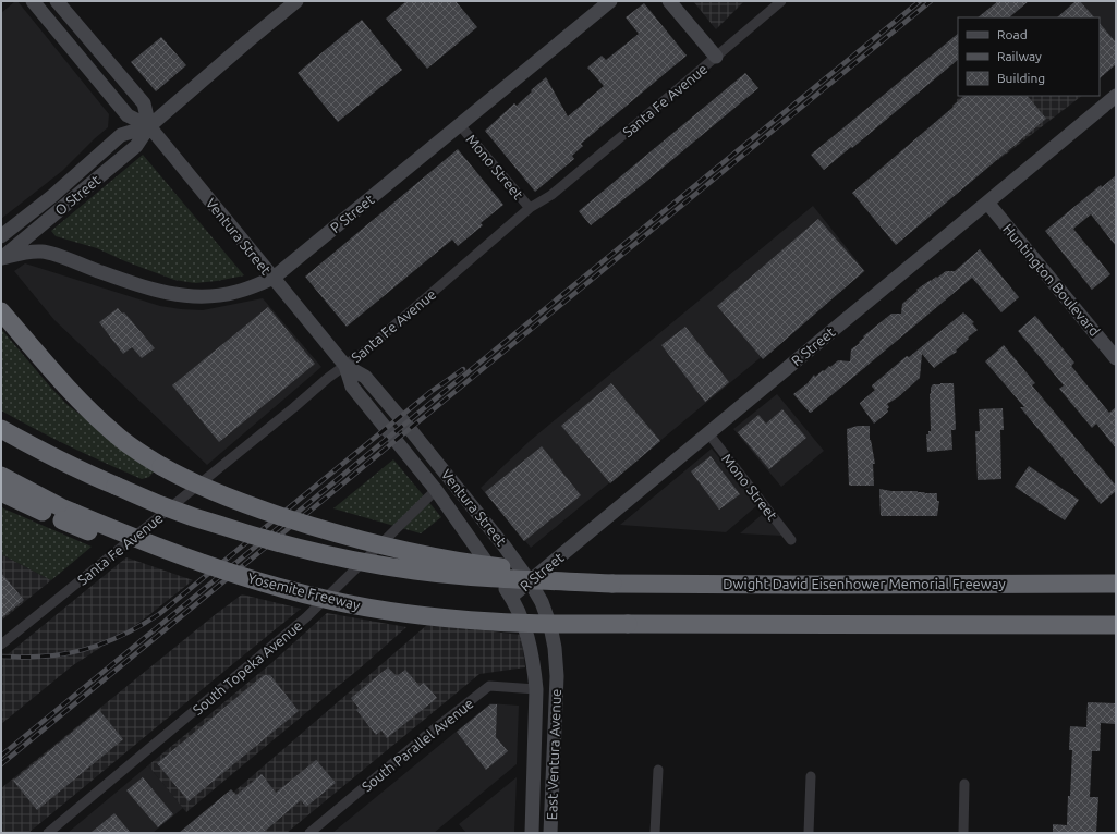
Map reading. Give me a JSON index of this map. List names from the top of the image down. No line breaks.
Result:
{"streets":{"highway":["Dwight David Eisenhower Memorial Freeway","Yosemite Freeway"],"main road":["O Street","P Street","Ventura Street","Huntington Boulevard","R Street","East Ventura Avenue"],"street":["Santa Fe Avenue","Mono Street","South Topeka Avenue","South Parallel Avenue"]},"crossings":[["Santa Fe Avenue","Mono Street"],["Santa Fe Avenue","Ventura Street"],["Mono Street","P Street"],["Mono Street","R Street"],["O Street","P Street"],["O Street","Ventura Street"],["P Street","Ventura Street"],["Ventura Street","R Street"],["Ventura Street","South Topeka Avenue"],["Ventura Street","South Parallel Avenue"],["Ventura Street","East Ventura Avenue"],["Huntington Boulevard","R Street"],["South Parallel Avenue","East Ventura Avenue"]],"legend":["Road","Railway","Building"]}
